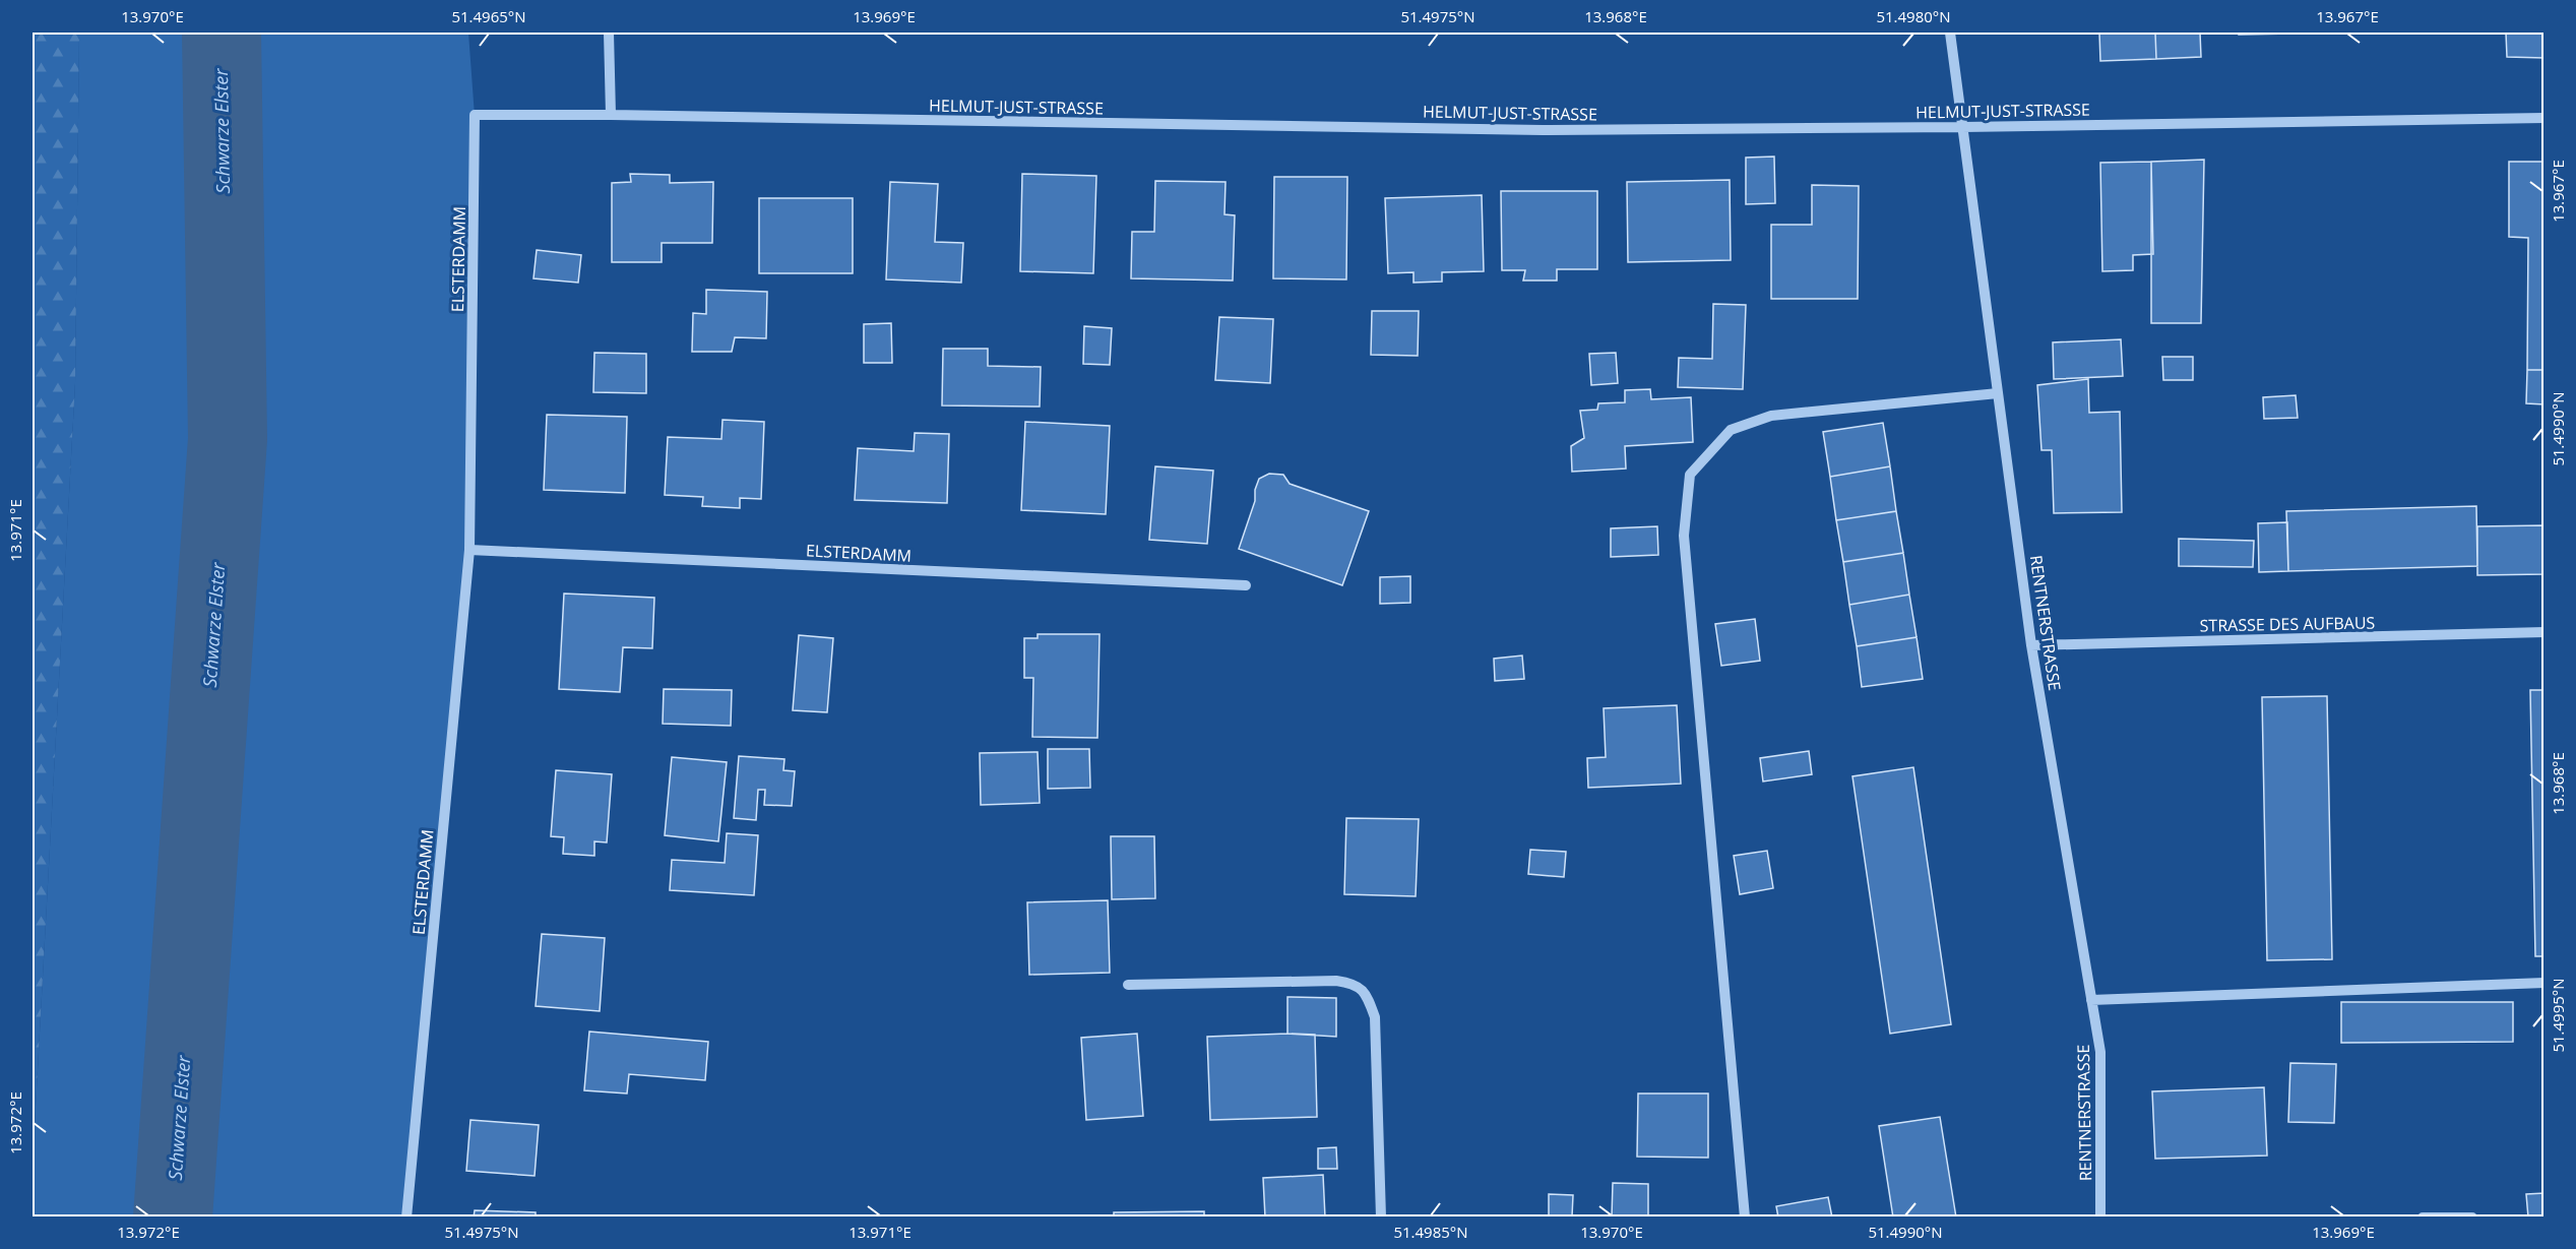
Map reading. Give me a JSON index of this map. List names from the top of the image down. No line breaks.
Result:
{"streets":{"street":["HELMUT-JUST-STRASSE","ELSTERDAMM","RENTNERSTRASSE","STRASSE DES AUFBAUS"]},"crossings":[["HELMUT-JUST-STRASSE","ELSTERDAMM"],["HELMUT-JUST-STRASSE","RENTNERSTRASSE"],["RENTNERSTRASSE","STRASSE DES AUFBAUS"]],"water":["Schwarze Elster"],"coordinates":["13.970°E","51.4965°N","13.969°E","51.4975°N","13.968°E","51.4980°N","13.967°E","51.4990°N","13.971°E","51.4995°N","13.972°E","51.4985°N"]}
